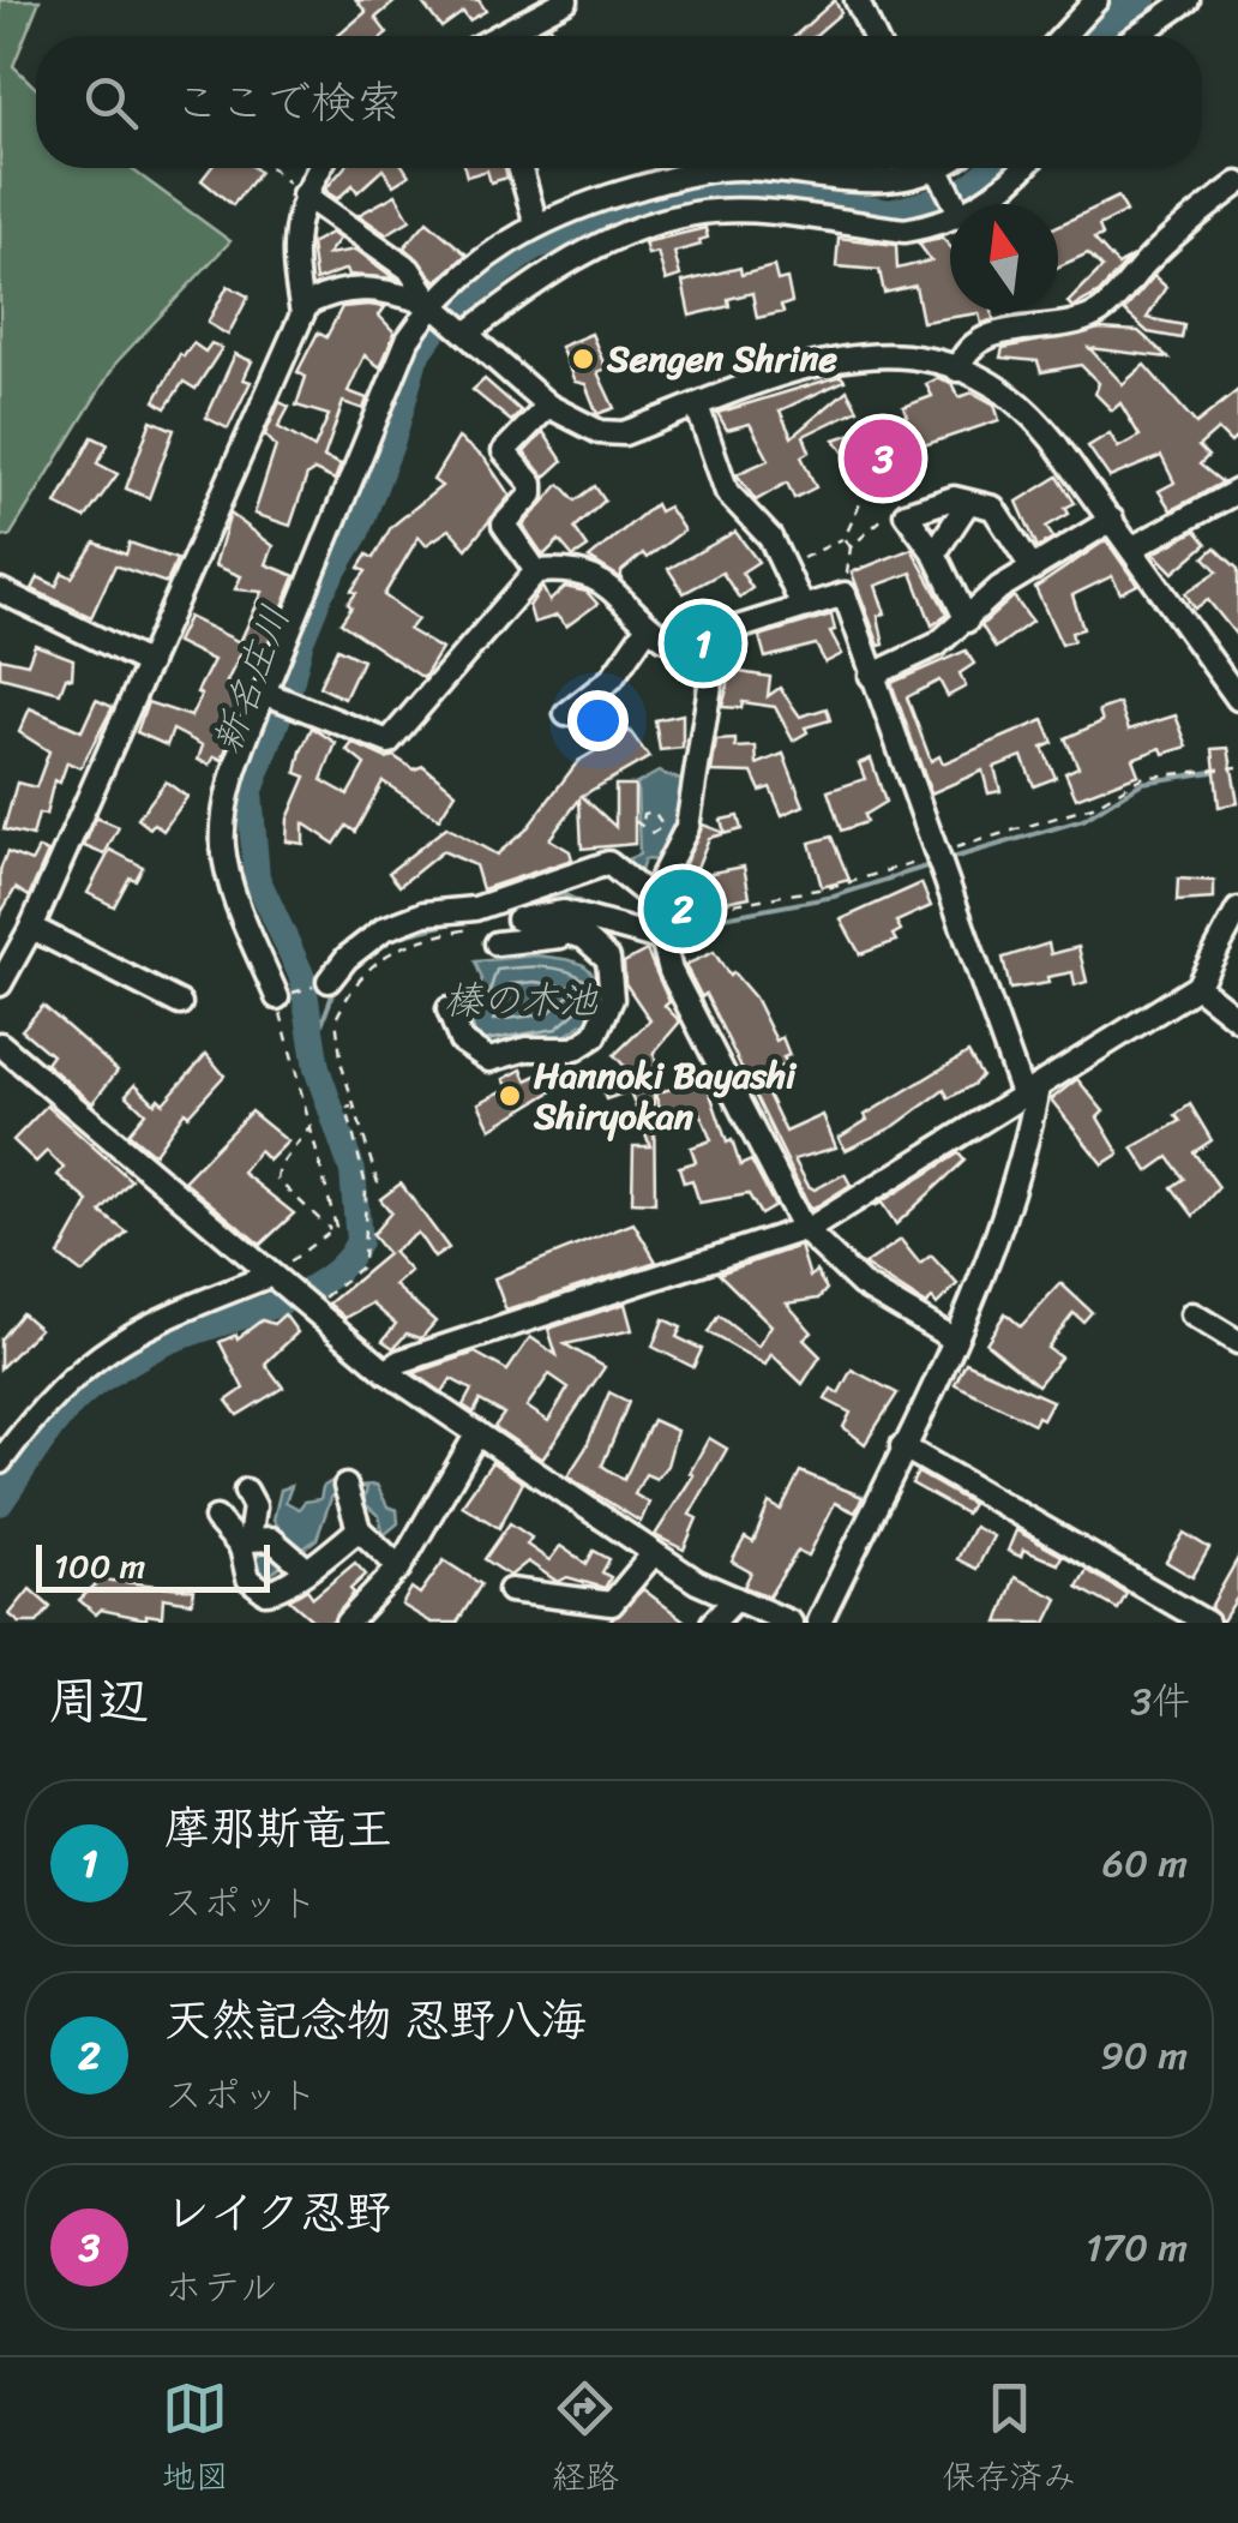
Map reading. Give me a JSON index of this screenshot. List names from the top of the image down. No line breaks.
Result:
{"water":["新名庄川","榛の木池"],"places":["Sengen Shrine","Hannoki Bayashi Shiryokan"],"scale_bar":"100 m","north":"top","page":{"search":"ここで検索","pins":["3","1","2"],"scale":"100 m","heading":["周辺","3件"],"list":[{"mark":"1","name":"摩那斯竜王","note":"スポット","value":"60 m"},{"mark":"2","name":"天然記念物 忍野八海","note":"スポット","value":"90 m"},{"mark":"3","name":"レイク忍野","note":"ホテル","value":"170 m"}],"nav":["地図","経路","保存済み"]}}
